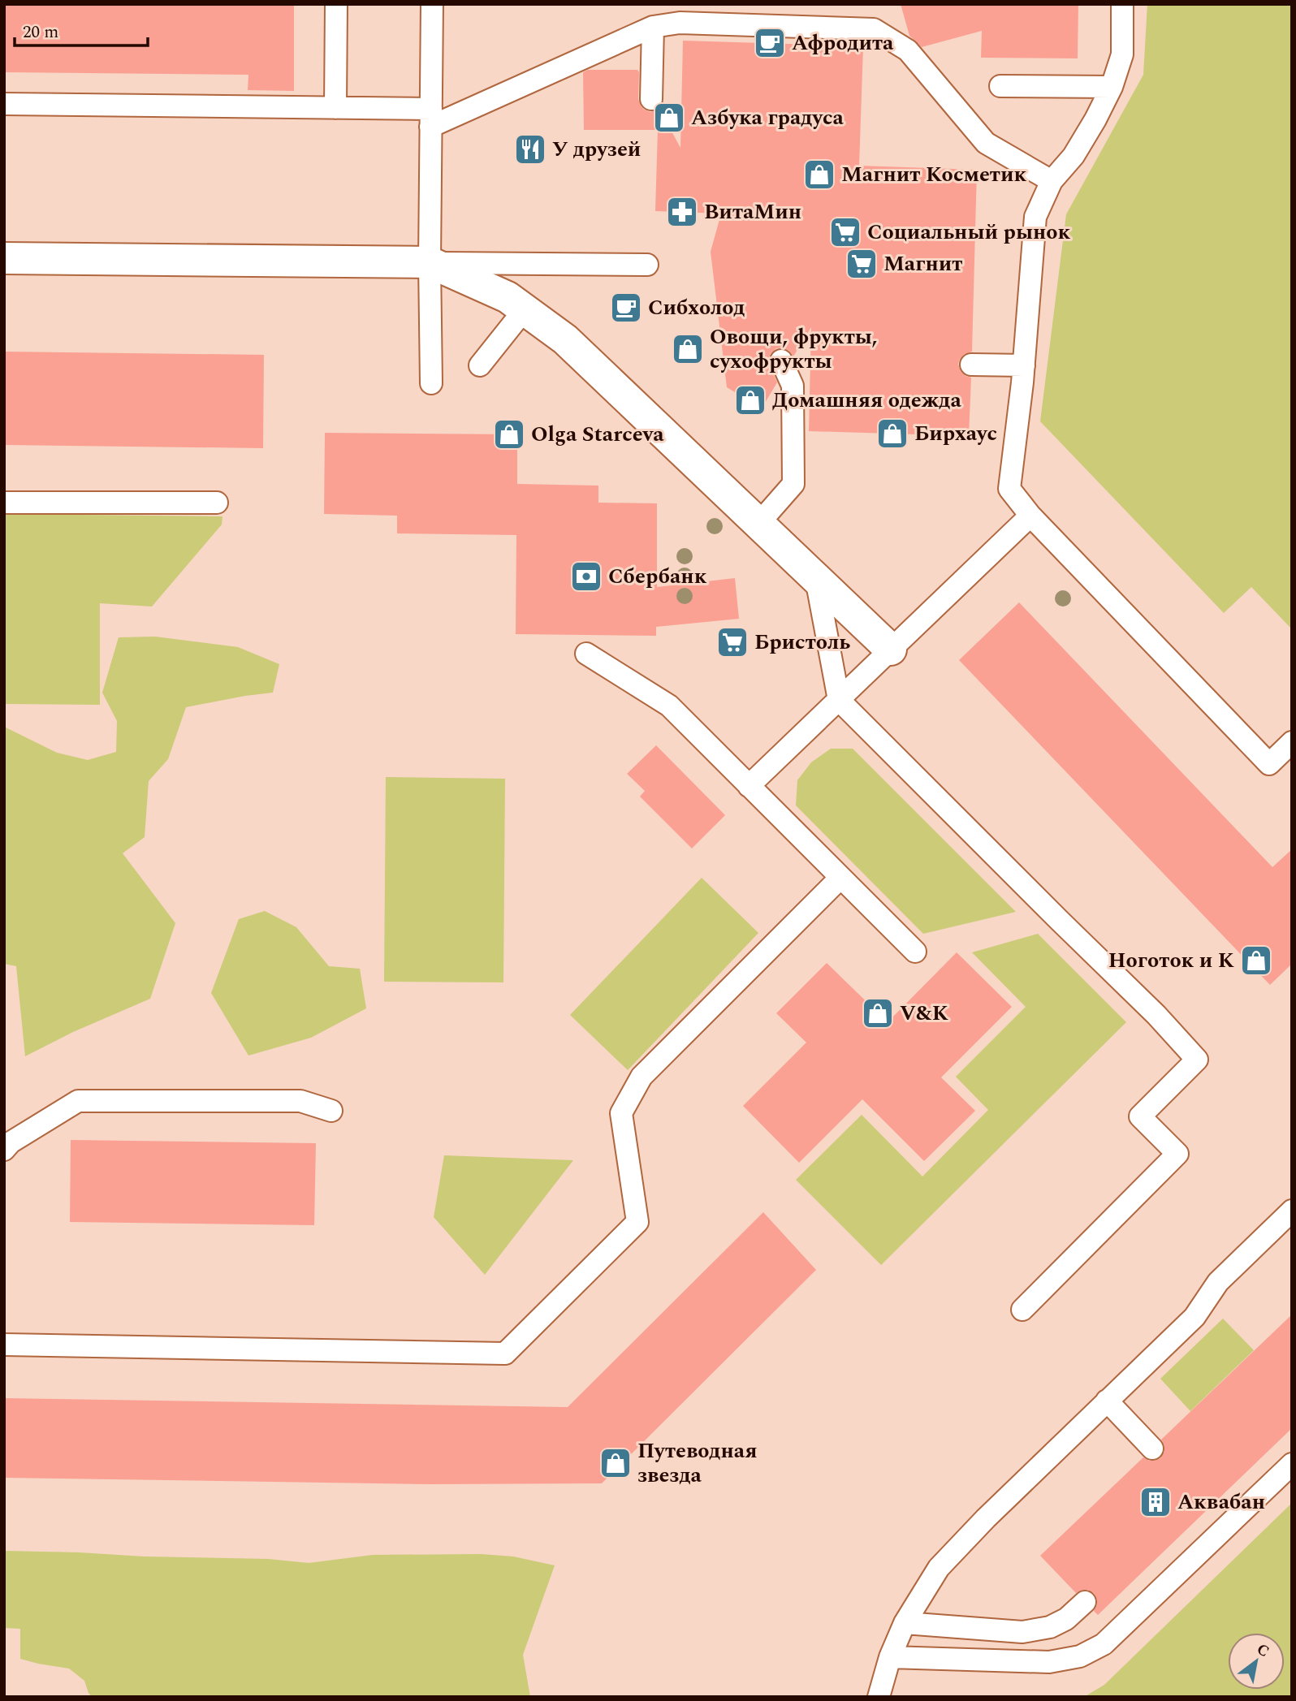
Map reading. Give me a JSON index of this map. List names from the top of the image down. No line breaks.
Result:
{"places":{"cafe":["Афродита","Сибхолод"],"shop":["Азбука градуса","Магнит Косметик","Овощи, фрукты, сухофрукты","Домашняя одежда","Бирхаус","Olga Starceva","Ноготок и К","V&K","Путеводная звезда"],"restaurant":["У друзей"],"pharmacy":["ВитаМин"],"supermarket":["Социальный рынок","Магнит","Бристоль"],"bank":["Сбербанк"],"building":["Аквабан"]},"scale_bar":"20 m","north":"top right"}
